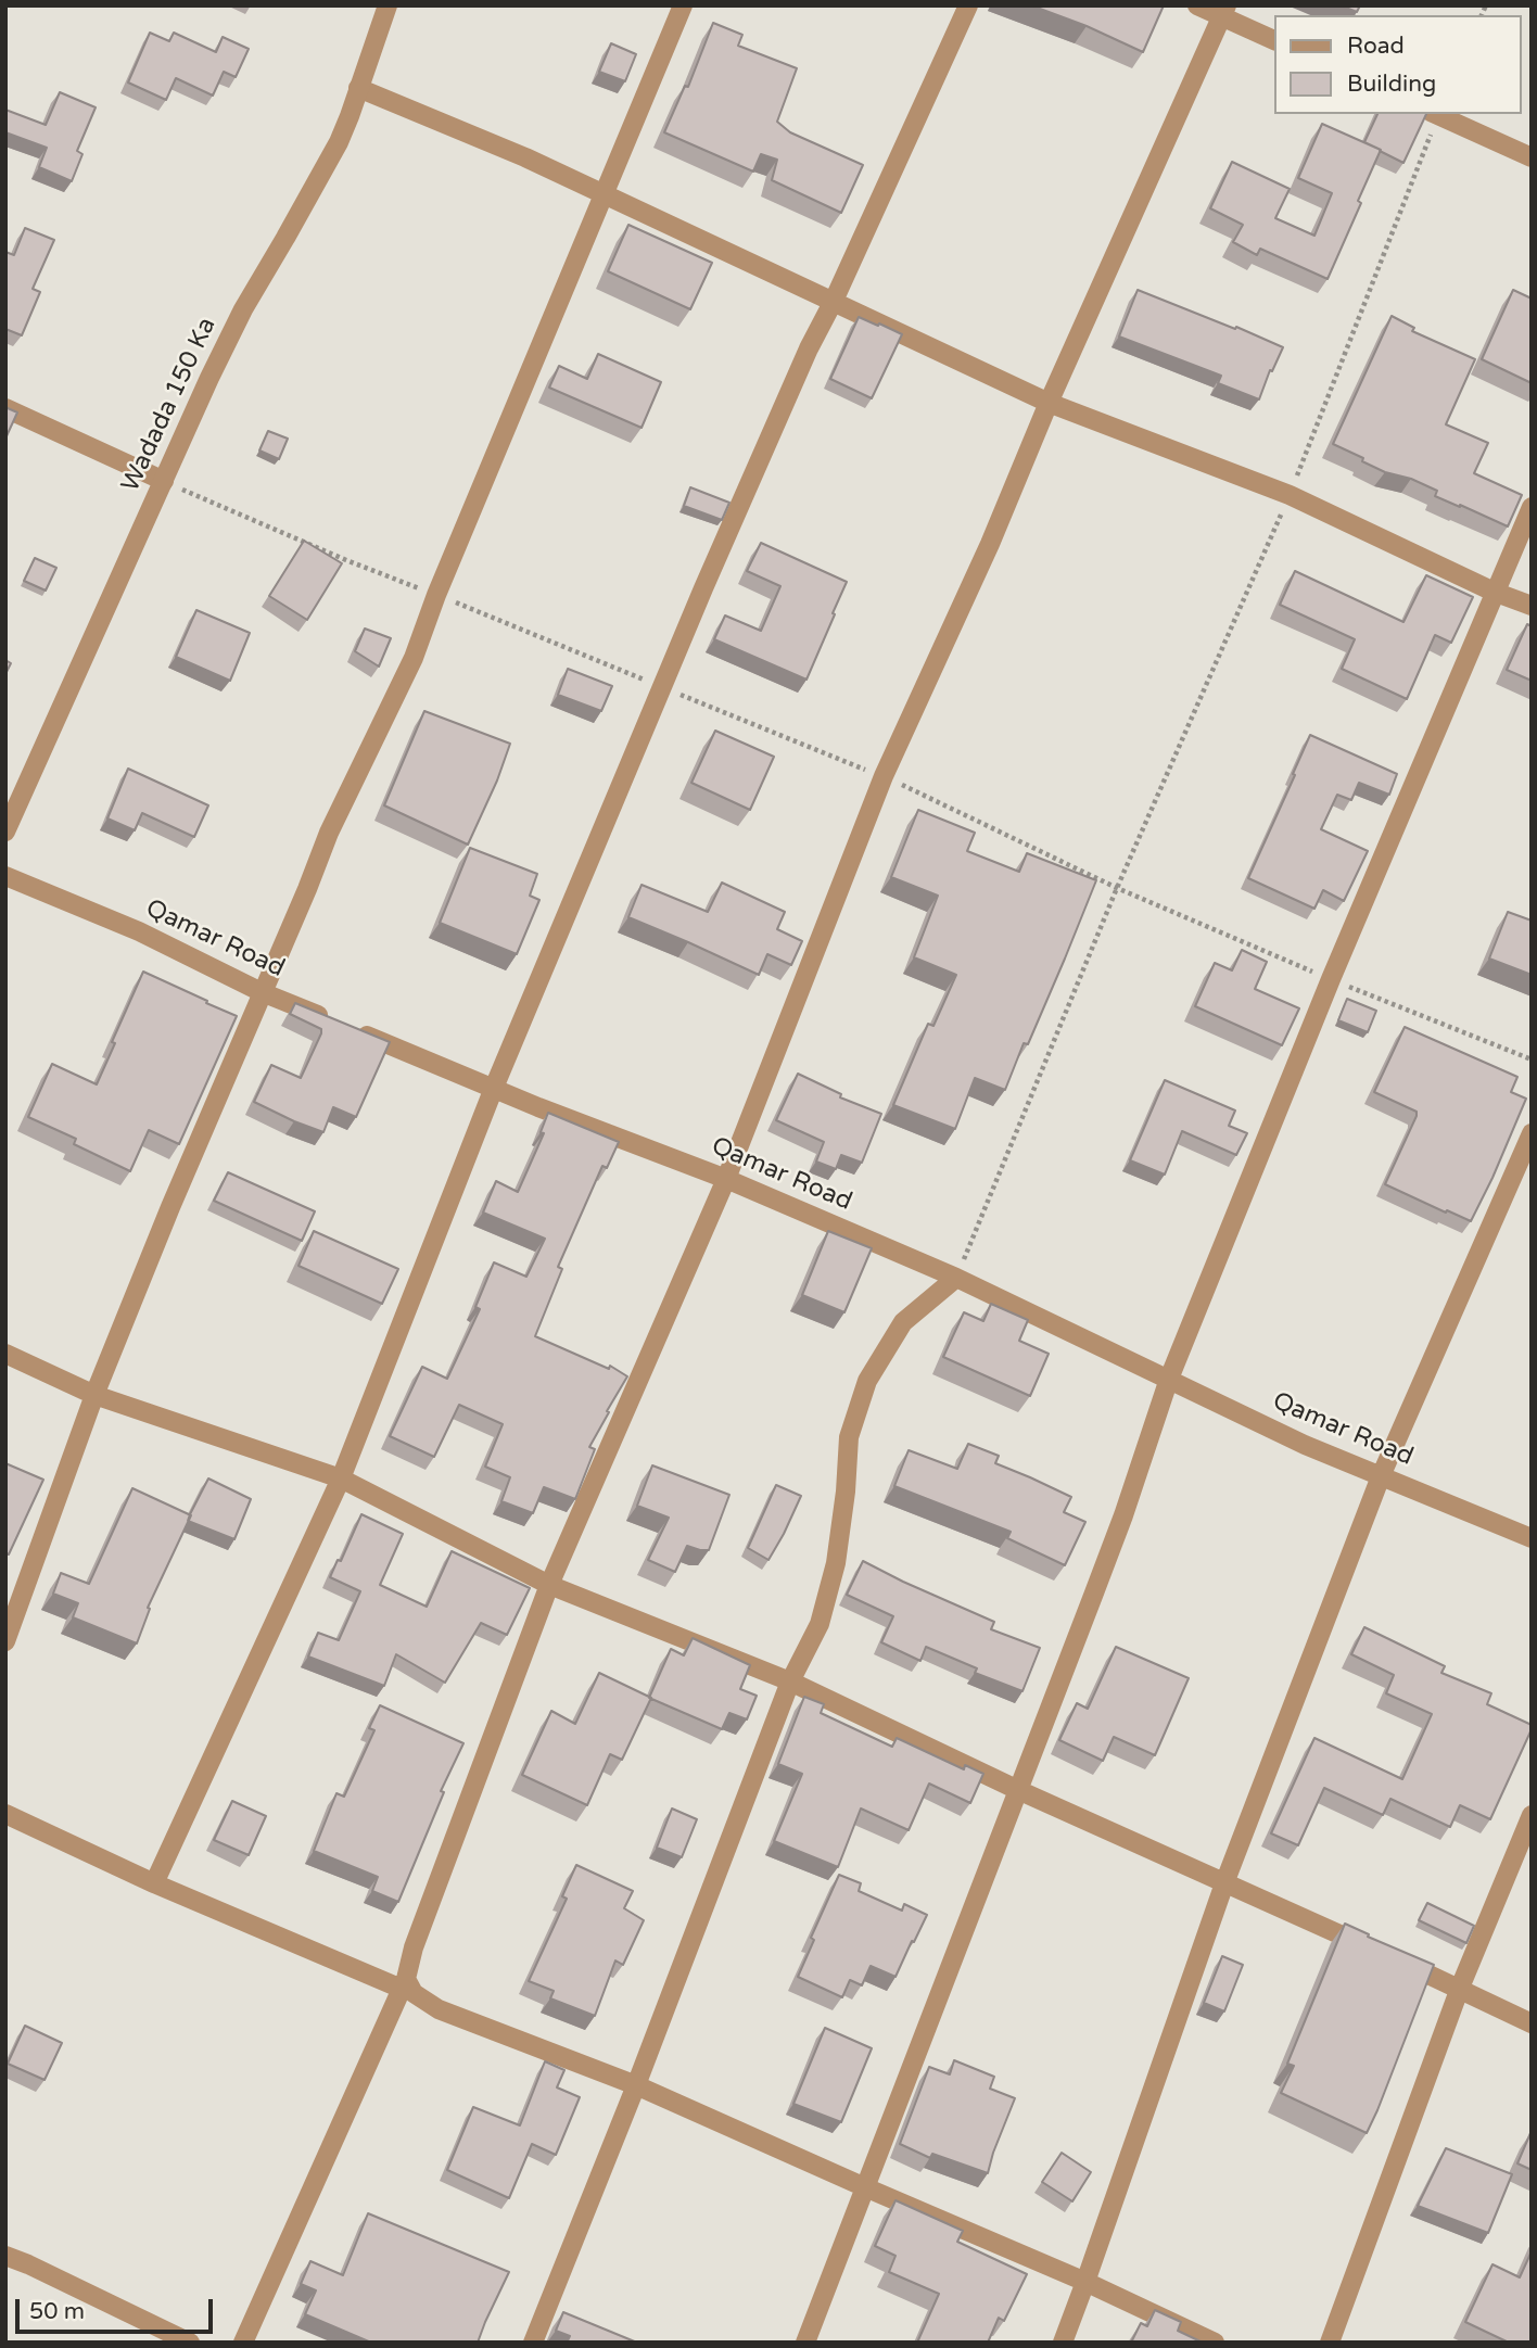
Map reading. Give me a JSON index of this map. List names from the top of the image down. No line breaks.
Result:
{"streets":{"street":["Wadada 150 Ka","Qamar Road"]},"legend":["Road","Building"],"scale_bar":"50 m"}
